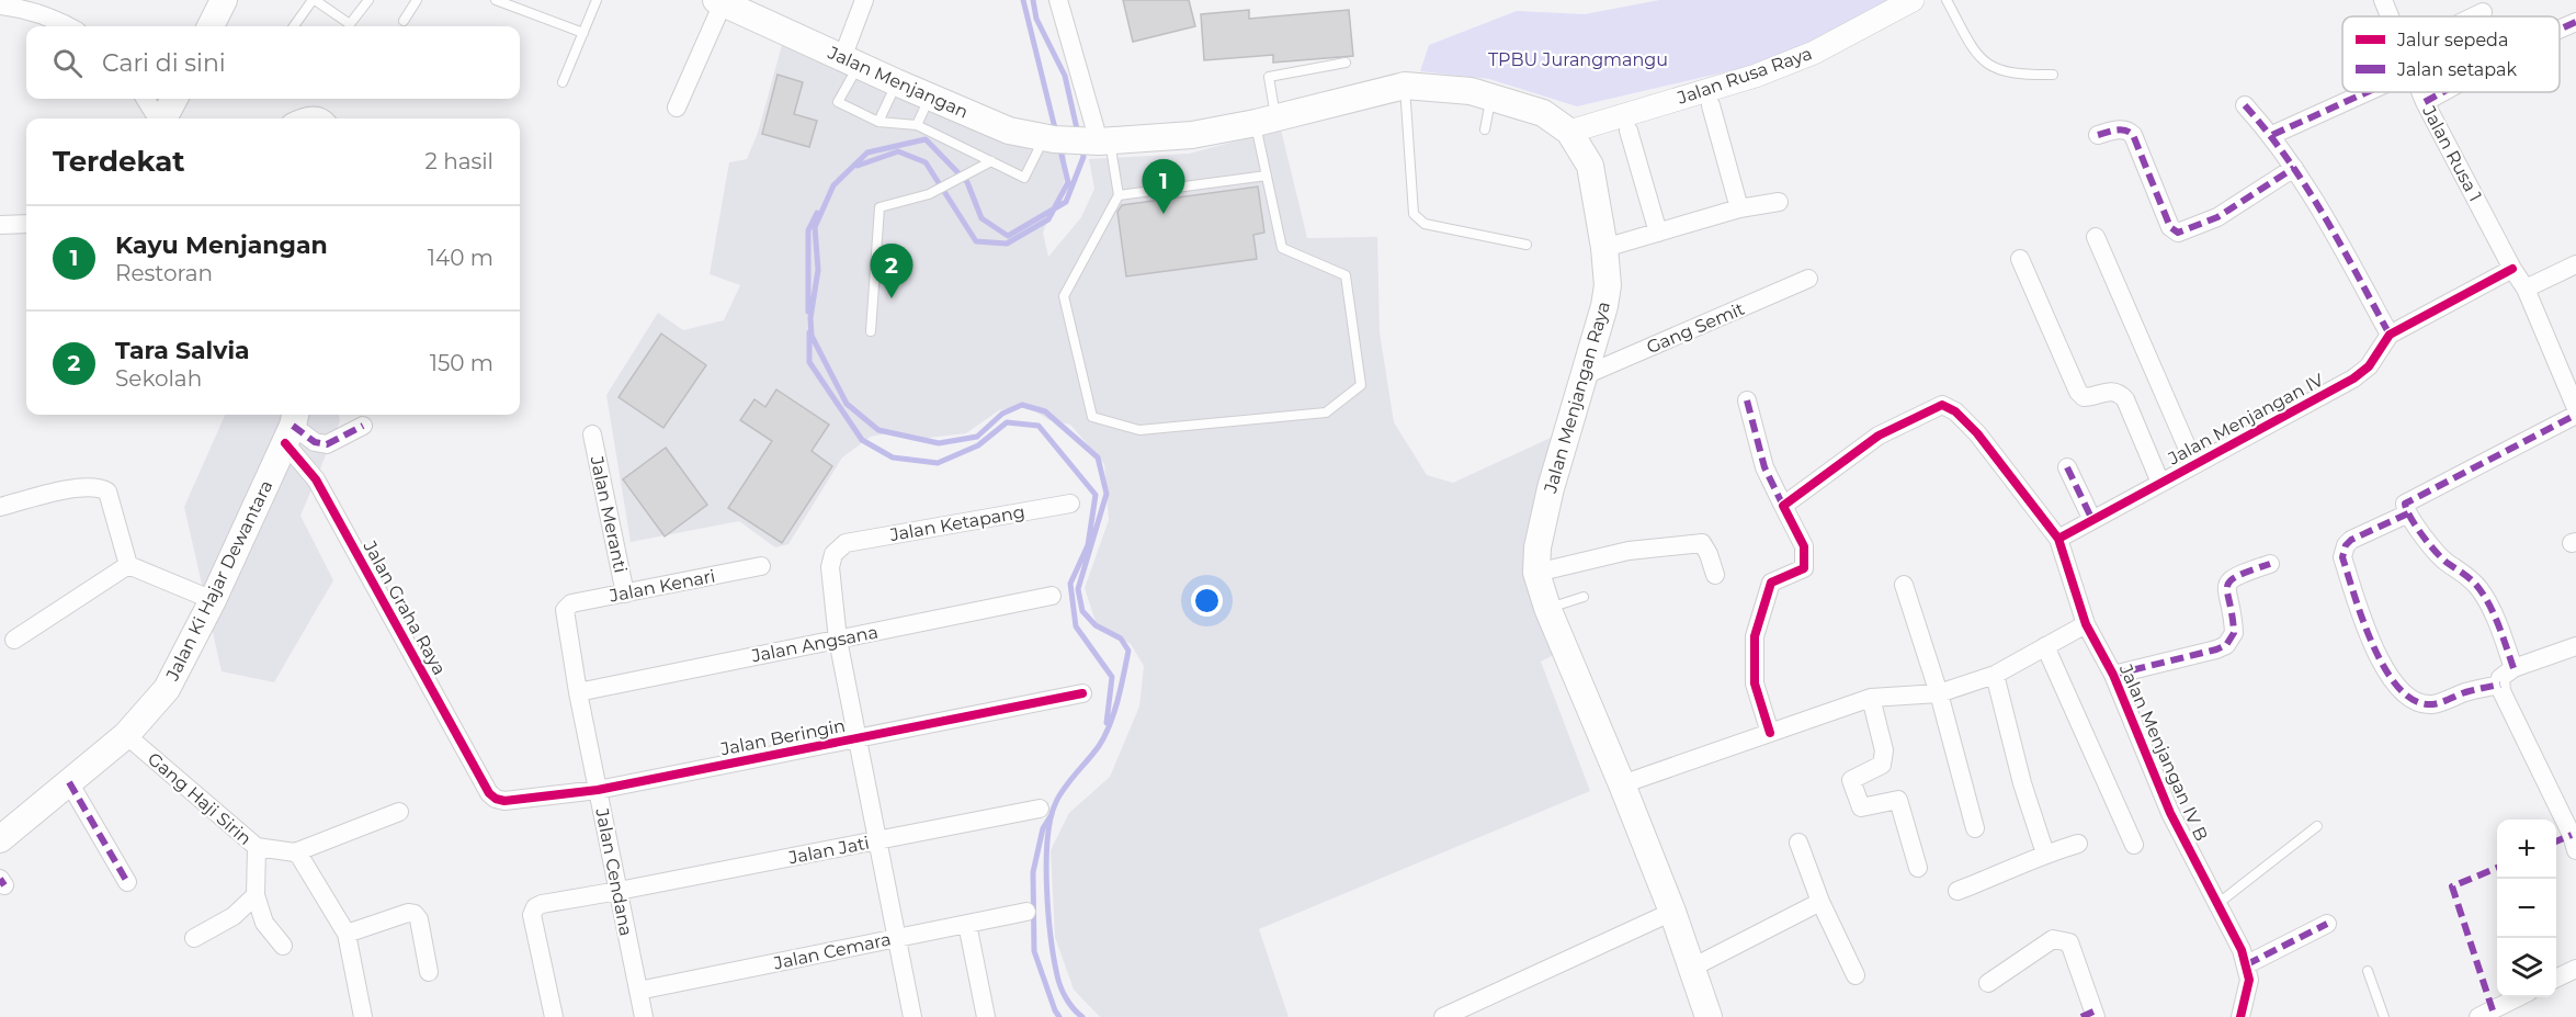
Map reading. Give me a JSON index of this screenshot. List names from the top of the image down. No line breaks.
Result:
{"streets":{"main road":["Jalan Menjangan","Jalan Menjangan Raya","Jalan Ki Hajar Dewantara"],"street":["Jalan Rusa Raya","Jalan Rusa 1","Gang Semit","Jalan Menjangan IV","Jalan Meranti","Jalan Ketapang","Jalan Kenari","Jalan Graha Raya","Jalan Angsana","Jalan Beringin","Jalan Menjangan IV B","Gang Haji Sirin","Jalan Jati","Jalan Cendana","Jalan Cemara"]},"crossings":[["Jalan Rusa Raya","Jalan Menjangan Raya"],["Jalan Menjangan","Jalan Menjangan Raya"],["Jalan Rusa 1","Jalan Menjangan IV"],["Gang Semit","Jalan Menjangan Raya"],["Jalan Meranti","Jalan Kenari"],["Jalan Ketapang","Jalan Angsana"],["Jalan Ki Hajar Dewantara","Jalan Graha Raya"],["Jalan Ki Hajar Dewantara","Gang Haji Sirin"],["Jalan Kenari","Jalan Cendana"],["Jalan Graha Raya","Jalan Beringin"],["Jalan Angsana","Jalan Cendana"],["Jalan Beringin","Jalan Cendana"],["Jalan Jati","Jalan Cendana"],["Jalan Cendana","Jalan Cemara"]],"parks":["TPBU Jurangmangu"],"legend":["Jalur sepeda","Jalan setapak"],"page":{"search":"Cari di sini","heading":["Terdekat","2 hasil"],"pins":["1","2"],"list":[{"mark":"1","name":"Kayu Menjangan","note":"Restoran","value":"140 m"},{"mark":"2","name":"Tara Salvia","note":"Sekolah","value":"150 m"}],"map_buttons":["+","−"]}}
